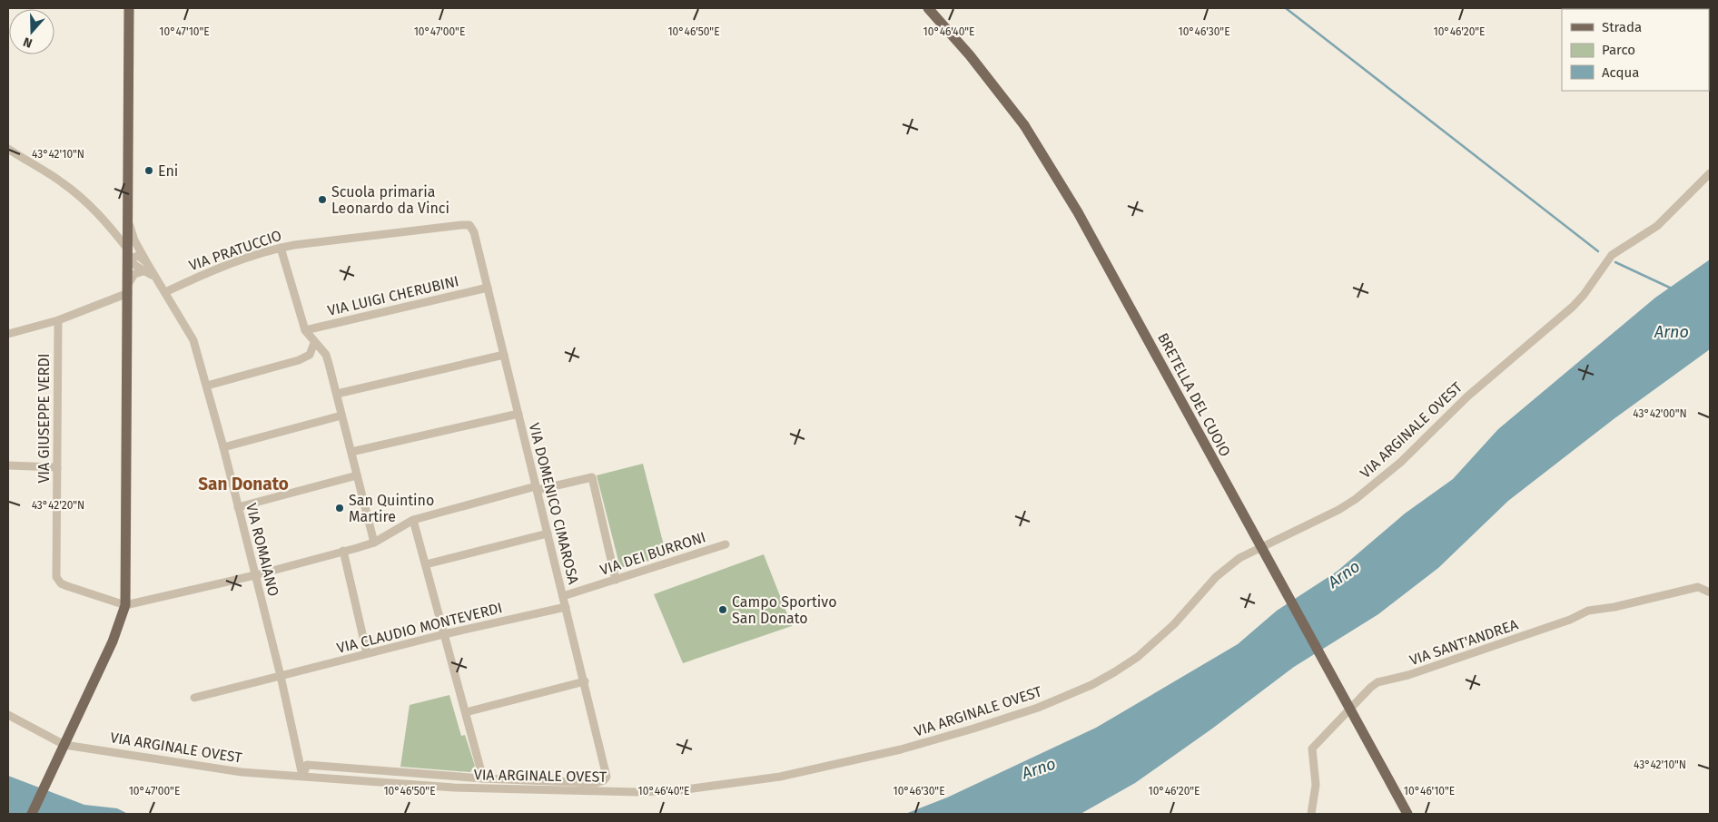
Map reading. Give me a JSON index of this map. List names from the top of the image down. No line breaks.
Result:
{"streets":{"main road":["BRETELLA DEL CUOIO"],"street":["VIA PRATUCCIO","VIA LUIGI CHERUBINI","VIA GIUSEPPE VERDI","VIA ARGINALE OVEST","VIA DOMENICO CIMAROSA","VIA ROMAIANO","VIA DEI BURRONI","VIA CLAUDIO MONTEVERDI","VIA SANT'ANDREA"]},"crossings":[["VIA PRATUCCIO","VIA DOMENICO CIMAROSA"],["VIA PRATUCCIO","VIA ROMAIANO"],["VIA LUIGI CHERUBINI","VIA DOMENICO CIMAROSA"],["VIA ARGINALE OVEST","VIA ROMAIANO"],["VIA DOMENICO CIMAROSA","VIA DEI BURRONI"],["VIA DOMENICO CIMAROSA","VIA CLAUDIO MONTEVERDI"],["VIA ROMAIANO","VIA CLAUDIO MONTEVERDI"]],"districts":["San Donato"],"water":["Arno"],"places":["Eni","Scuola primaria Leonardo da Vinci","San Quintino Martire","Campo Sportivo San Donato"],"legend":["Strada","Parco","Acqua"],"north":"bottom","coordinates":["10°47'10\"E","10°47'00\"E","10°46'50\"E","10°46'40\"E","10°46'30\"E","10°46'20\"E","43°42'10\"N","43°42'00\"N","43°42'20\"N","10°46'10\"E"]}
